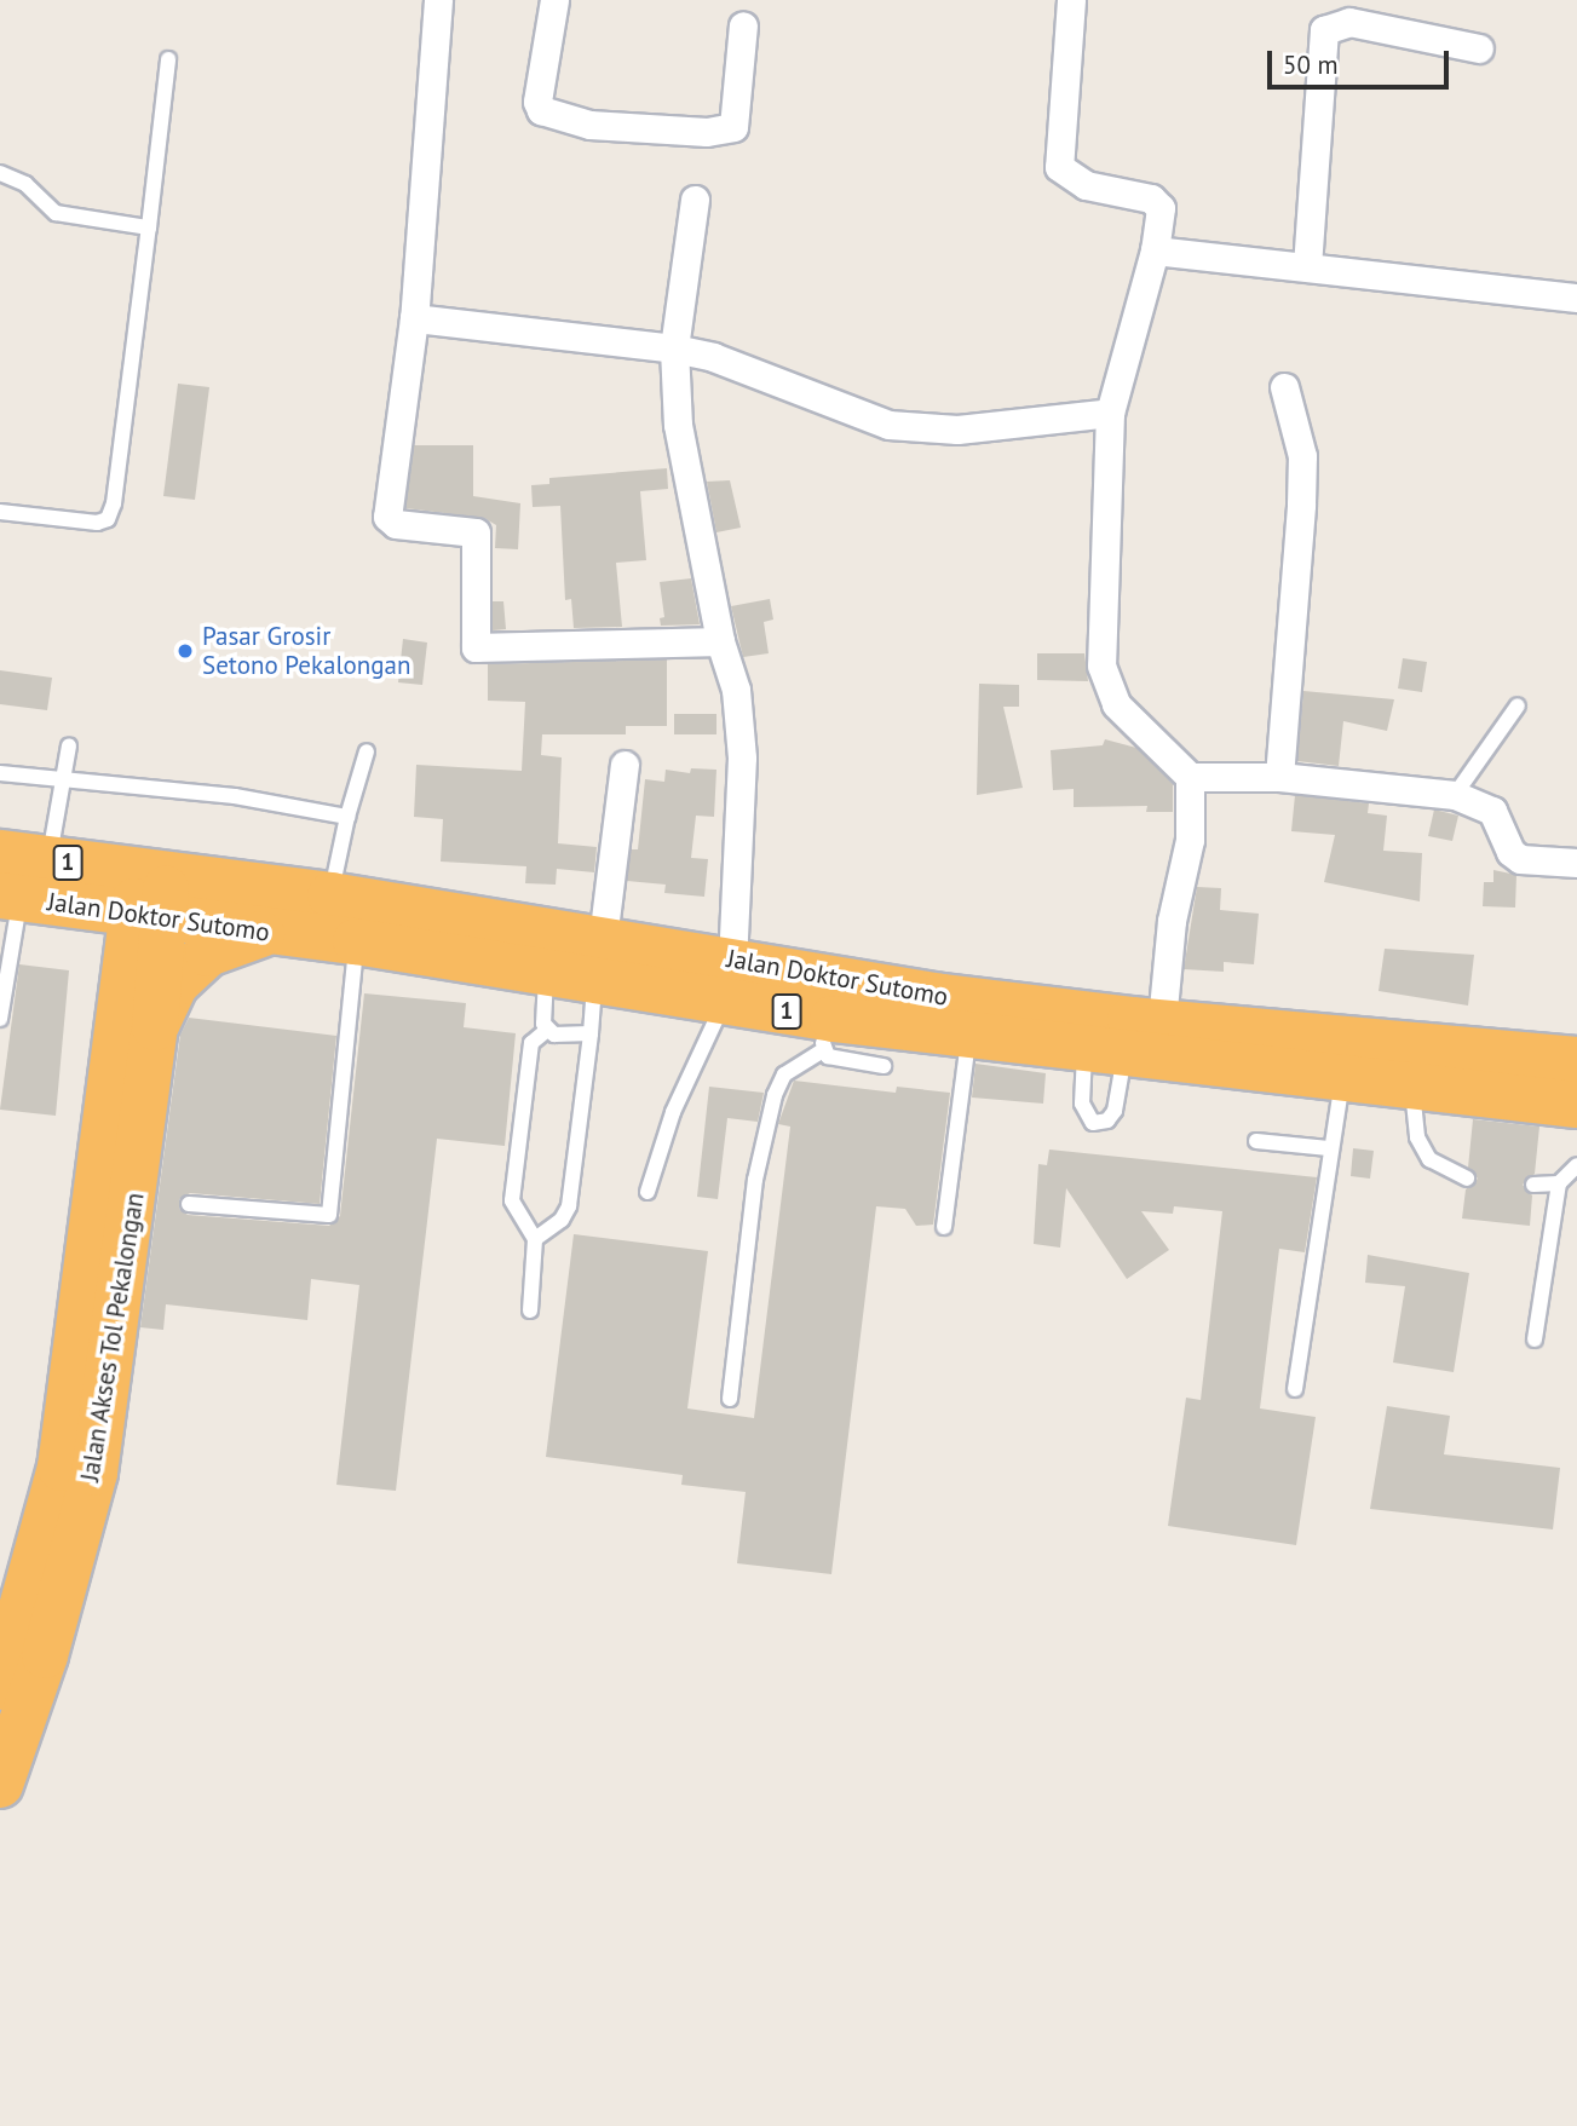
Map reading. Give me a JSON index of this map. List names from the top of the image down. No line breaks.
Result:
{"streets":{"highway":["1","Jalan Doktor Sutomo","Jalan Akses Tol Pekalongan"]},"crossings":[["Jalan Doktor Sutomo","Jalan Akses Tol Pekalongan"]],"places":["Pasar Grosir Setono Pekalongan"],"scale_bar":"50 m"}
